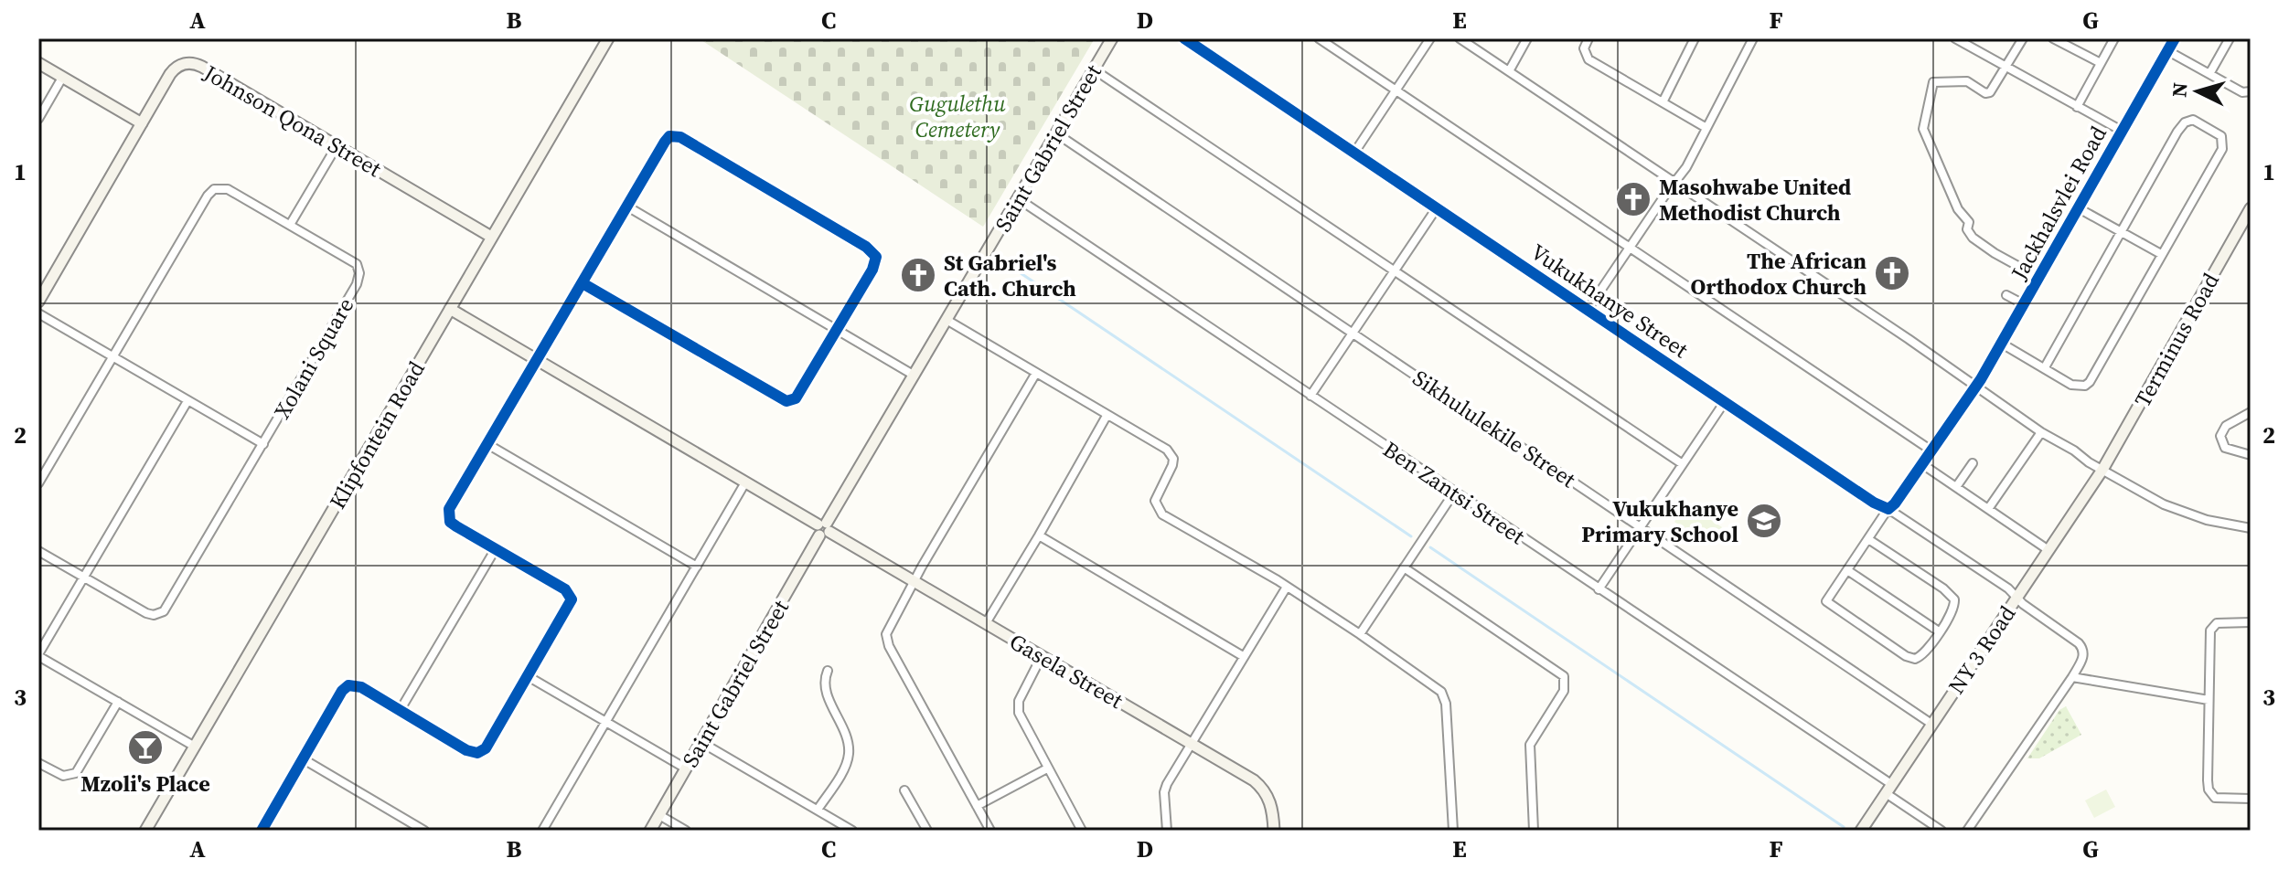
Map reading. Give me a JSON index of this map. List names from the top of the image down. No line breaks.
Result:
{"streets":{"street":["Johnson Qona Street","Saint Gabriel Street","Jackhalsvlei Road","Vukukhanye Street","Terminus Road","Xolani Square","Sikhululekile Street","Klipfontein Road","Ben Zantsi Street","NY 3 Road","Gasela Street"]},"crossings":[["Johnson Qona Street","Klipfontein Road"],["Saint Gabriel Street","Sikhululekile Street"],["Saint Gabriel Street","Ben Zantsi Street"],["Saint Gabriel Street","Gasela Street"],["Vukukhanye Street","NY 3 Road"],["Terminus Road","NY 3 Road"],["Sikhululekile Street","NY 3 Road"],["Klipfontein Road","Gasela Street"],["Ben Zantsi Street","NY 3 Road"]],"parks":["Gugulethu Cemetery"],"places":{"church":["Masohwabe United Methodist Church","The African Orthodox Church","St Gabriel's Cath. Church"],"school or university":["Vukukhanye Primary School"],"bar":["Mzoli's Place"]},"north":"left","grid":{"columns":["A","B","C","D","E","F","G"],"rows":["1","2","3"]}}
